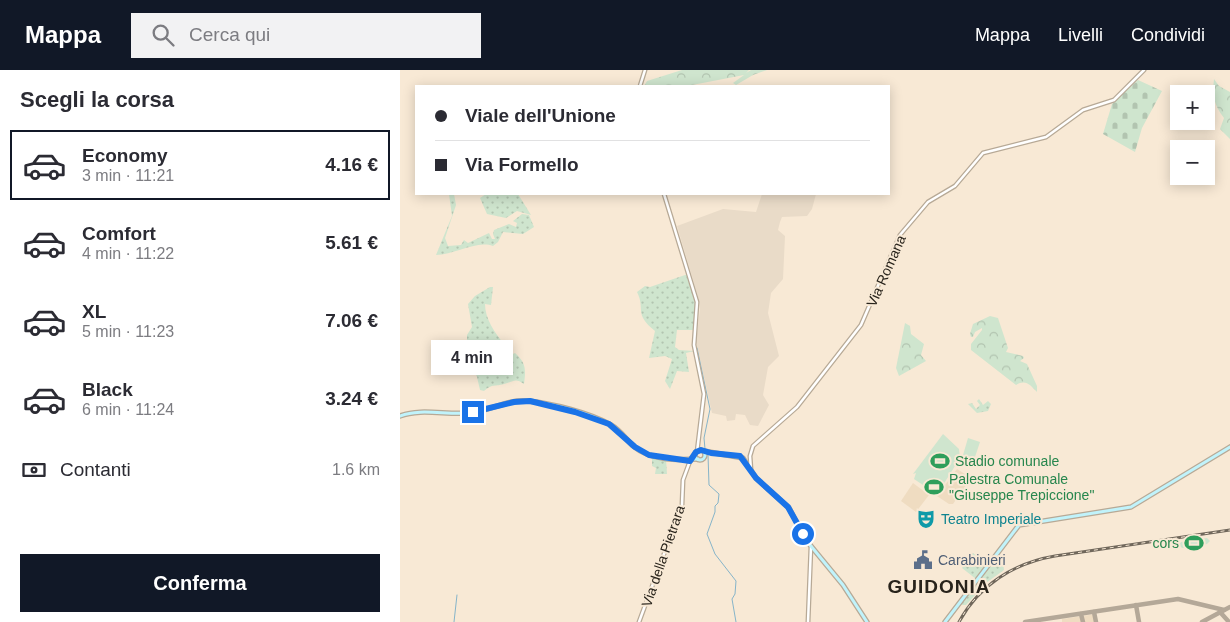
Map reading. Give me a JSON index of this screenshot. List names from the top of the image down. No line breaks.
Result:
{"streets":{"street":["Via Romana","Via della Pietrara"]},"districts":["GUIDONIA"],"places":{"sports":["Stadio comunale","Palestra Comunale \"Giuseppe Trepiccione\"","cors"],"theatre":["Teatro Imperiale"],"public building":["Carabinieri"]},"page":{"header":"Mappa","search":"Cerca qui","nav":["Mappa","Livelli","Condividi"],"heading":"Scegli la corsa","map_buttons":["+","−"],"banner":["Viale dell'Unione","Via Formello"],"list":[{"name":"Economy","note":"3 min · 11:21","value":"4.16 €"},{"name":"Comfort","note":"4 min · 11:22","value":"5.61 €"},{"name":"XL","note":"5 min · 11:23","value":"7.06 €"},{"name":"Black","note":"6 min · 11:24","value":"3.24 €"}],"bubble":"4 min","pay":["Contanti","1.6 km"],"buttons":"Conferma"}}
